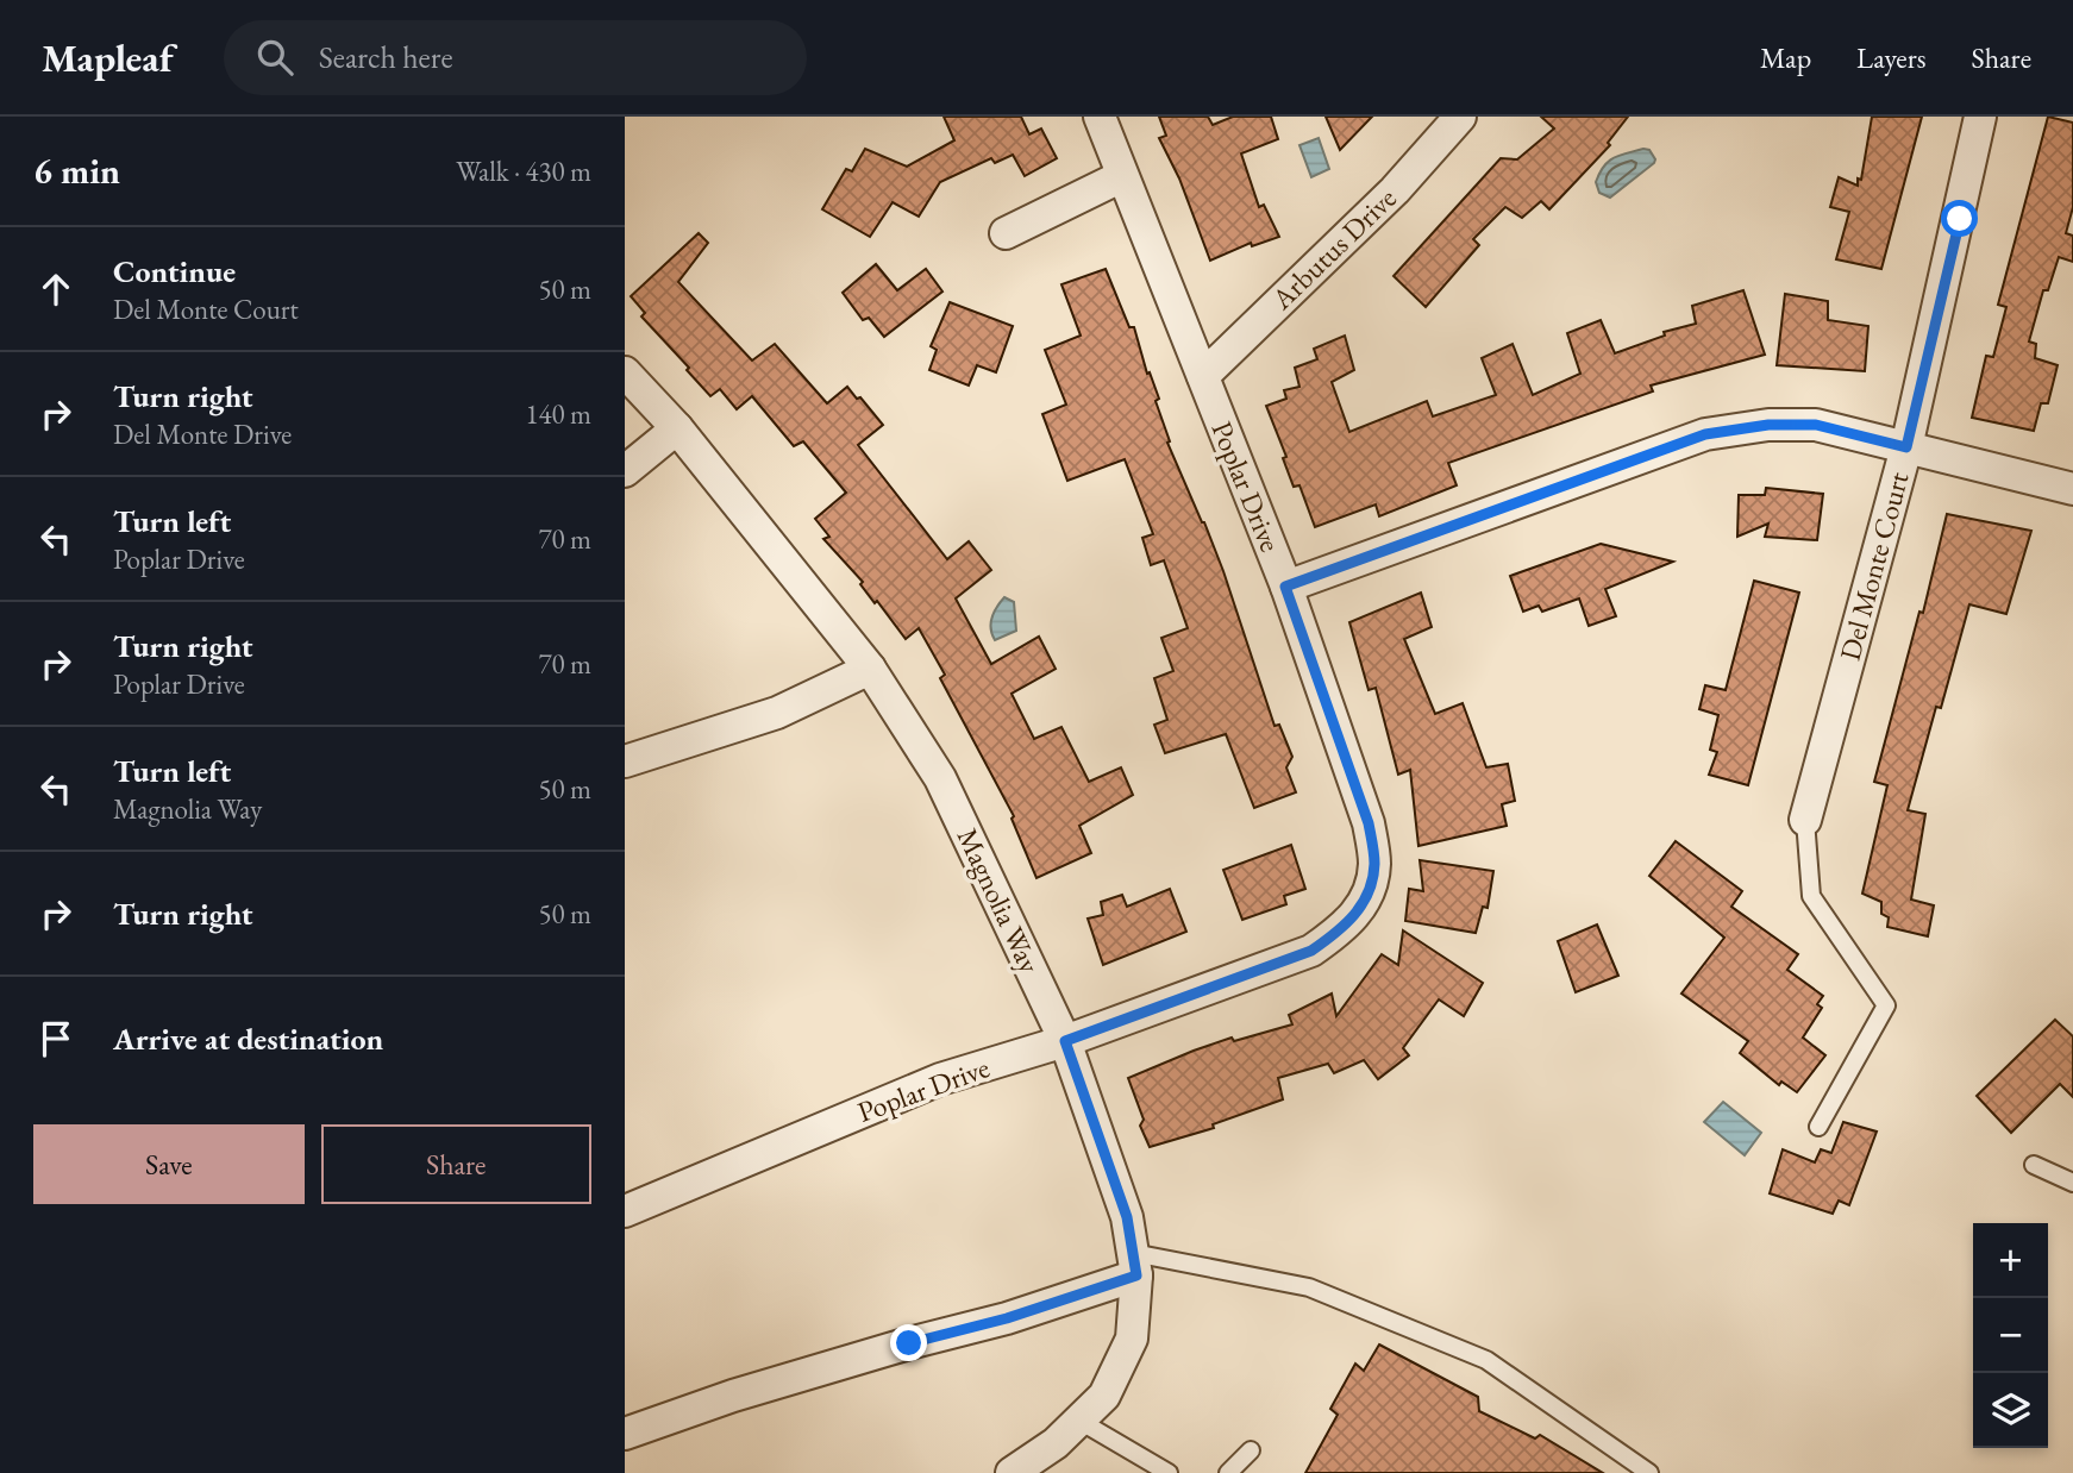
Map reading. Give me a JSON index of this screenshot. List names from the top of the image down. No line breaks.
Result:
{"streets":{"street":["Arbutus Drive","Poplar Drive","Del Monte Court","Magnolia Way"]},"crossings":[["Arbutus Drive","Poplar Drive"],["Poplar Drive","Magnolia Way"]],"page":{"header":"Mapleaf","search":"Search here","nav":["Map","Layers","Share"],"heading":["6 min","Walk · 430 m"],"list":[["Continue","Del Monte Court","50 m"],["Turn right","Del Monte Drive","140 m"],["Turn left","Poplar Drive","70 m"],["Turn right","Poplar Drive","70 m"],["Turn left","Magnolia Way","50 m"],["Turn right","50 m"],"Arrive at destination"],"buttons":["Save","Share"],"map_buttons":["+","−"]}}
